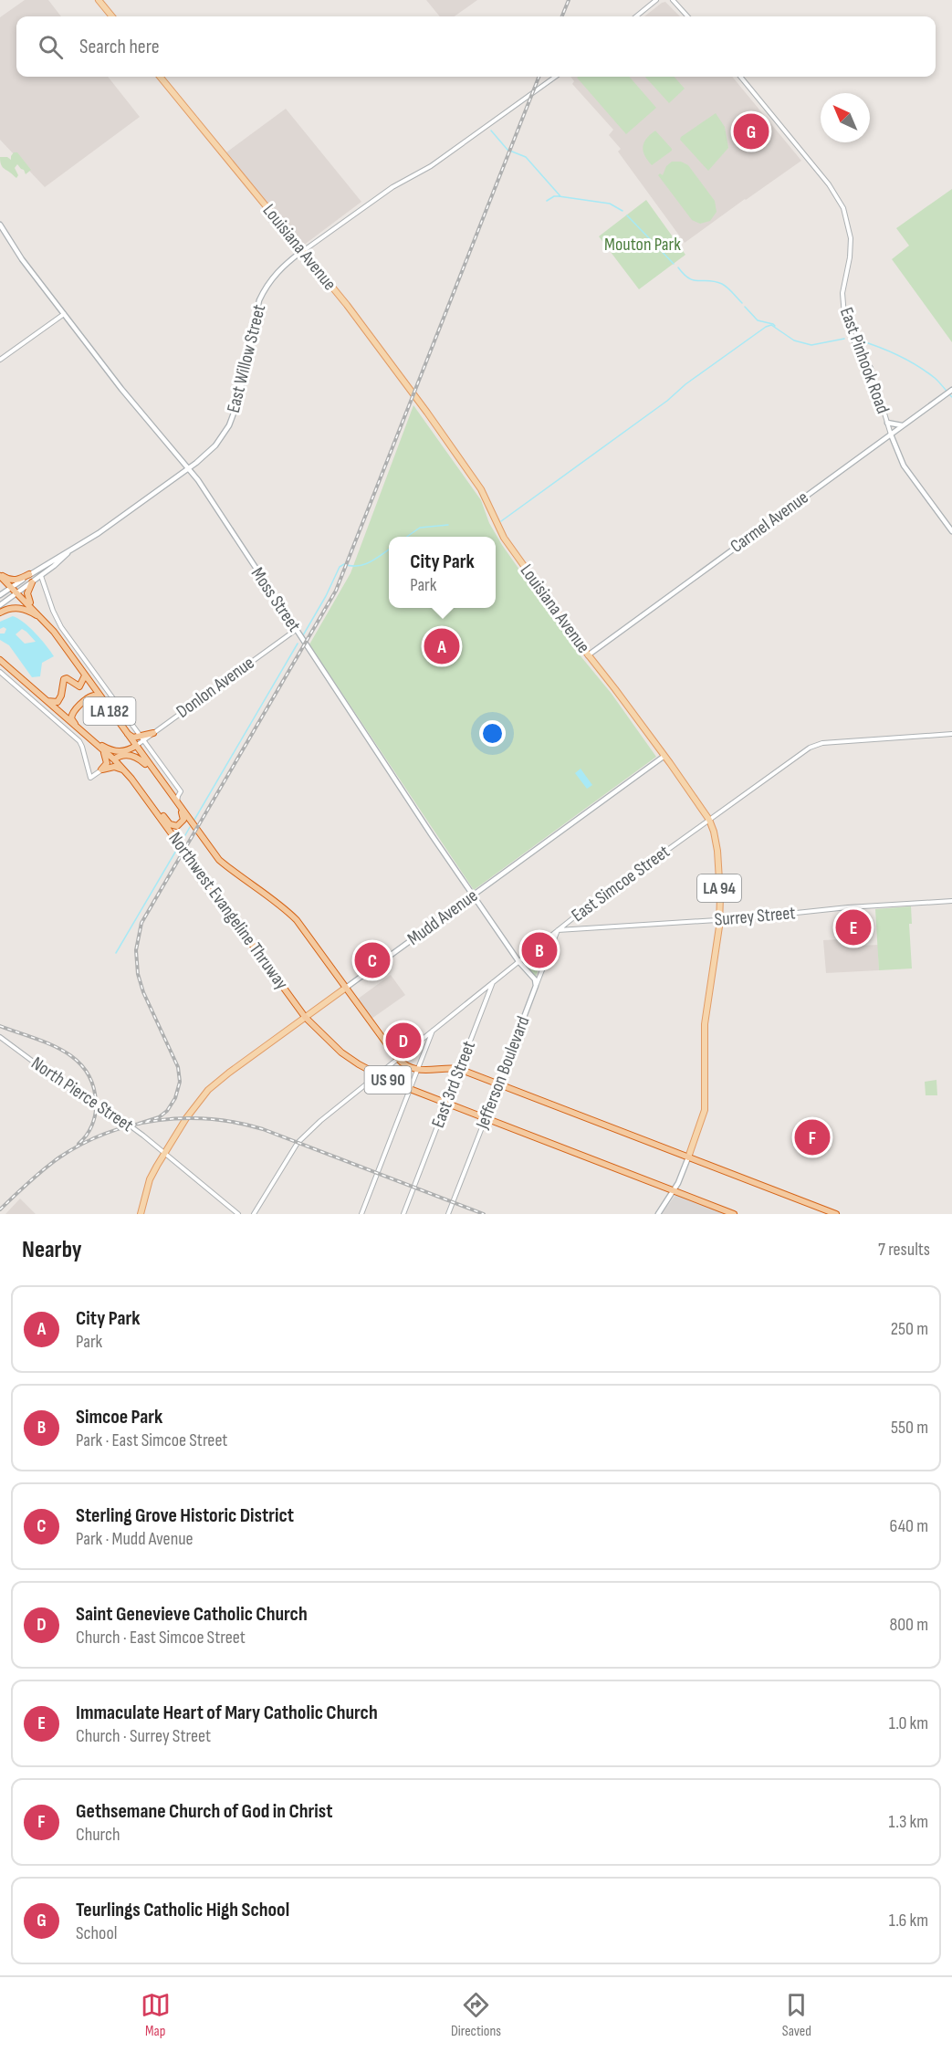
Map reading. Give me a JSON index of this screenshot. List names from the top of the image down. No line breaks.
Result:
{"streets":{"highway":["LA 182","Northwest Evangeline Thruway","US 90"],"main road":["Louisiana Avenue","East Willow Street","East Pinhook Road","Carmel Avenue","Moss Street","LA 94","Mudd Avenue","Jefferson Boulevard"],"street":["Donlon Avenue","East Simcoe Street","Surrey Street","East 3rd Street","North Pierce Street"]},"crossings":[["Louisiana Avenue","East Willow Street"],["Louisiana Avenue","Carmel Avenue"],["Louisiana Avenue","East Simcoe Street"],["Louisiana Avenue","Surrey Street"],["Louisiana Avenue","Mudd Avenue"],["Louisiana Avenue","US 90"],["East Willow Street","Moss Street"],["East Willow Street","LA 182"],["East Pinhook Road","Carmel Avenue"],["Moss Street","Donlon Avenue"],["Moss Street","East Simcoe Street"],["Moss Street","Mudd Avenue"],["Moss Street","Jefferson Boulevard"],["LA 182","Mudd Avenue"],["LA 182","US 90"],["East Simcoe Street","Northwest Evangeline Thruway"],["East Simcoe Street","Surrey Street"],["East Simcoe Street","Jefferson Boulevard"],["East Simcoe Street","US 90"],["East Simcoe Street","East 3rd Street"],["Northwest Evangeline Thruway","Mudd Avenue"],["Northwest Evangeline Thruway","Jefferson Boulevard"],["Northwest Evangeline Thruway","US 90"],["Northwest Evangeline Thruway","East 3rd Street"],["Surrey Street","Jefferson Boulevard"],["Mudd Avenue","US 90"],["Mudd Avenue","North Pierce Street"],["Jefferson Boulevard","US 90"],["US 90","East 3rd Street"]],"parks":["Mouton Park"],"north":"top left","page":{"search":"Search here","pins":["G","A","E","B","C","D","F"],"popup":["City Park","Park"],"heading":["Nearby","7 results"],"list":[{"mark":"A","name":"City Park","note":"Park","value":"250 m"},{"mark":"B","name":"Simcoe Park","note":"Park · East Simcoe Street","value":"550 m"},{"mark":"C","name":"Sterling Grove Historic District","note":"Park · Mudd Avenue","value":"640 m"},{"mark":"D","name":"Saint Genevieve Catholic Church","note":"Church · East Simcoe Street","value":"800 m"},{"mark":"E","name":"Immaculate Heart of Mary Catholic Church","note":"Church · Surrey Street","value":"1.0 km"},{"mark":"F","name":"Gethsemane Church of God in Christ","note":"Church","value":"1.3 km"},{"mark":"G","name":"Teurlings Catholic High School","note":"School","value":"1.6 km"}],"nav":["Map","Directions","Saved"]}}
